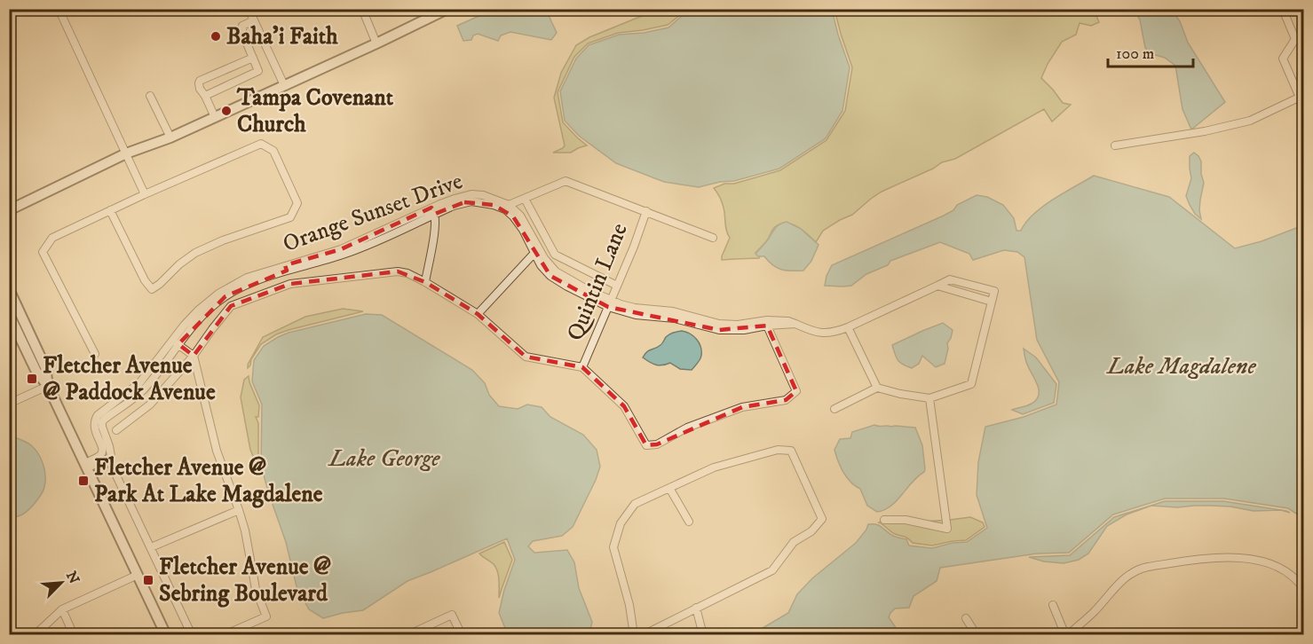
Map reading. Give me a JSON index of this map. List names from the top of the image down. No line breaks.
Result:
{"streets":{"street":["Orange Sunset Drive","Quintin Lane"]},"crossings":[["Orange Sunset Drive","Quintin Lane"]],"water":["Lake Magdalene","Lake George"],"places":{"other":["Baha'i Faith","Tampa Covenant Church"],"transit":["Fletcher Avenue @ Paddock Avenue","Fletcher Avenue @ Park At Lake Magdalene","Fletcher Avenue @ Sebring Boulevard"]},"scale_bar":"100 m","north":"top right"}
